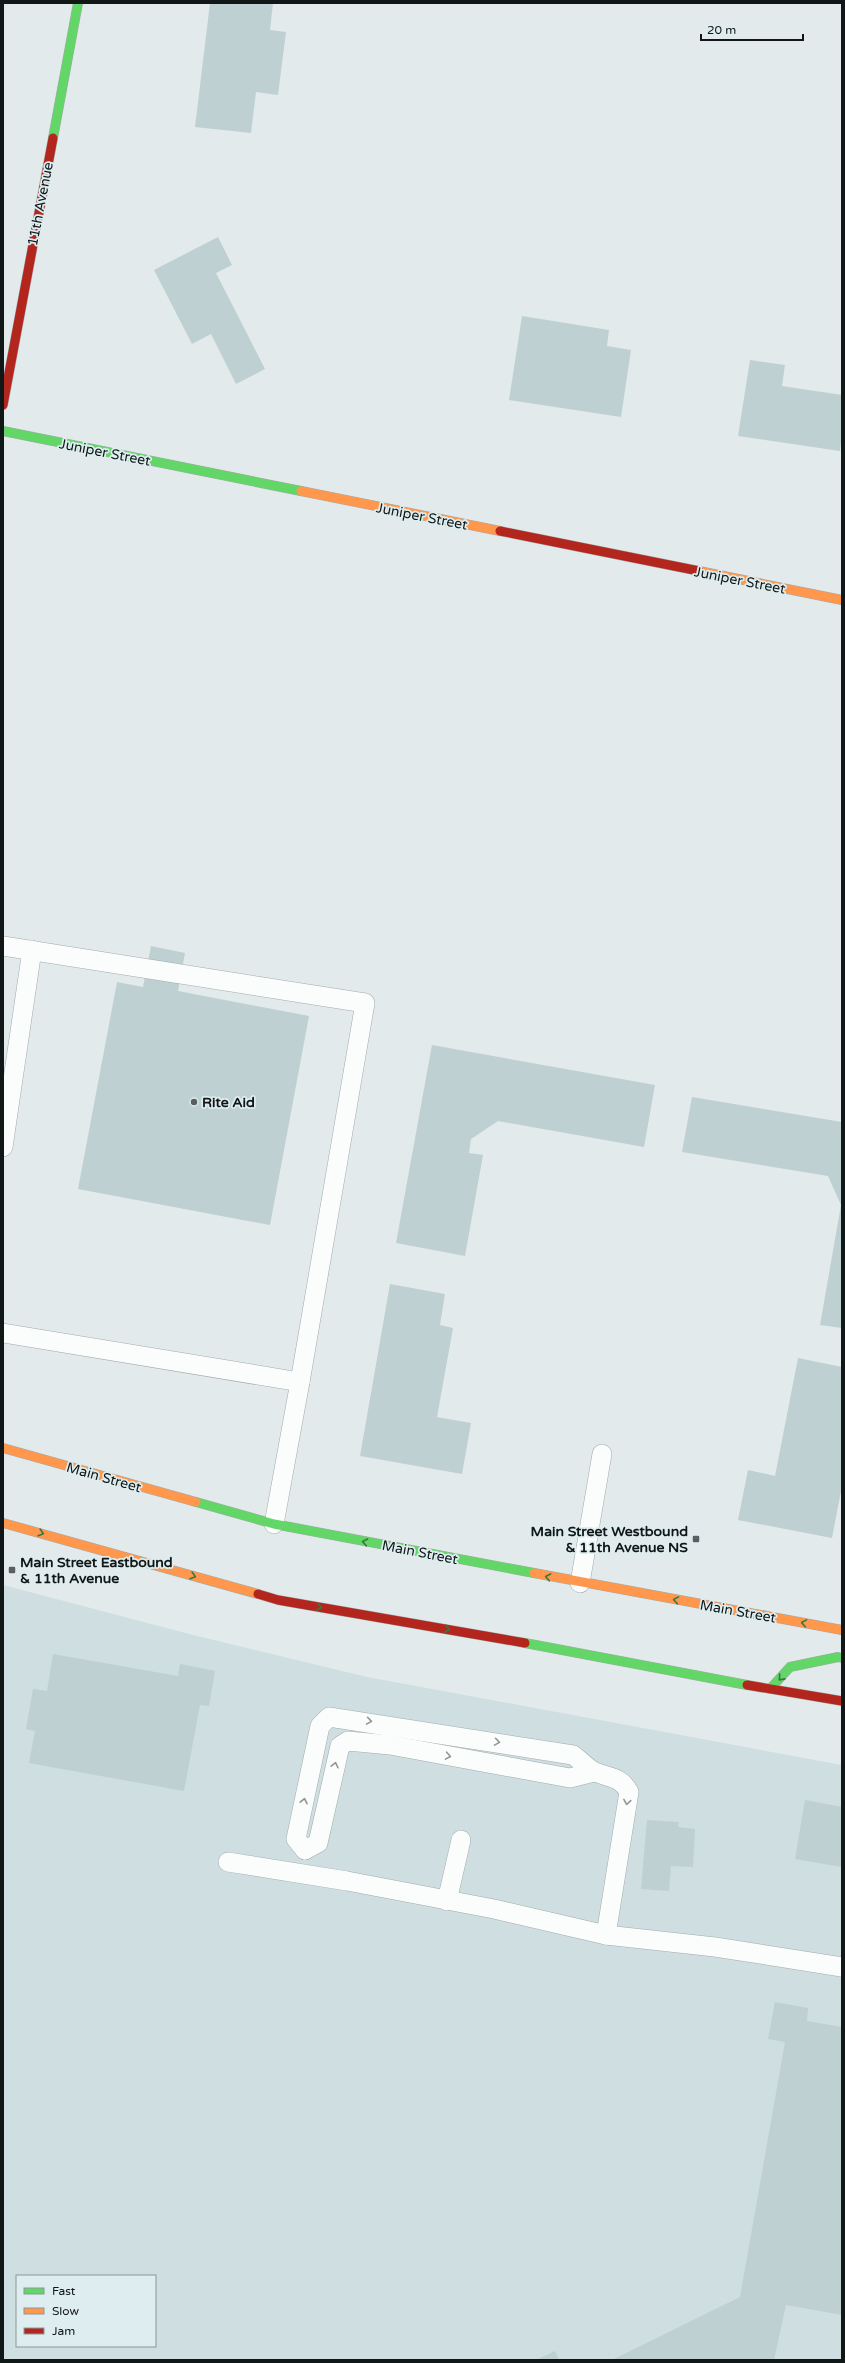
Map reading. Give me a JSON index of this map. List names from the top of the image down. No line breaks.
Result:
{"streets":{"main road":["11th Avenue","Juniper Street","Main Street"]},"places":{"other":["Rite Aid"],"transit":["Main Street Westbound & 11th Avenue NS","Main Street Eastbound & 11th Avenue"]},"legend":["Fast","Slow","Jam"],"scale_bar":"20 m"}
